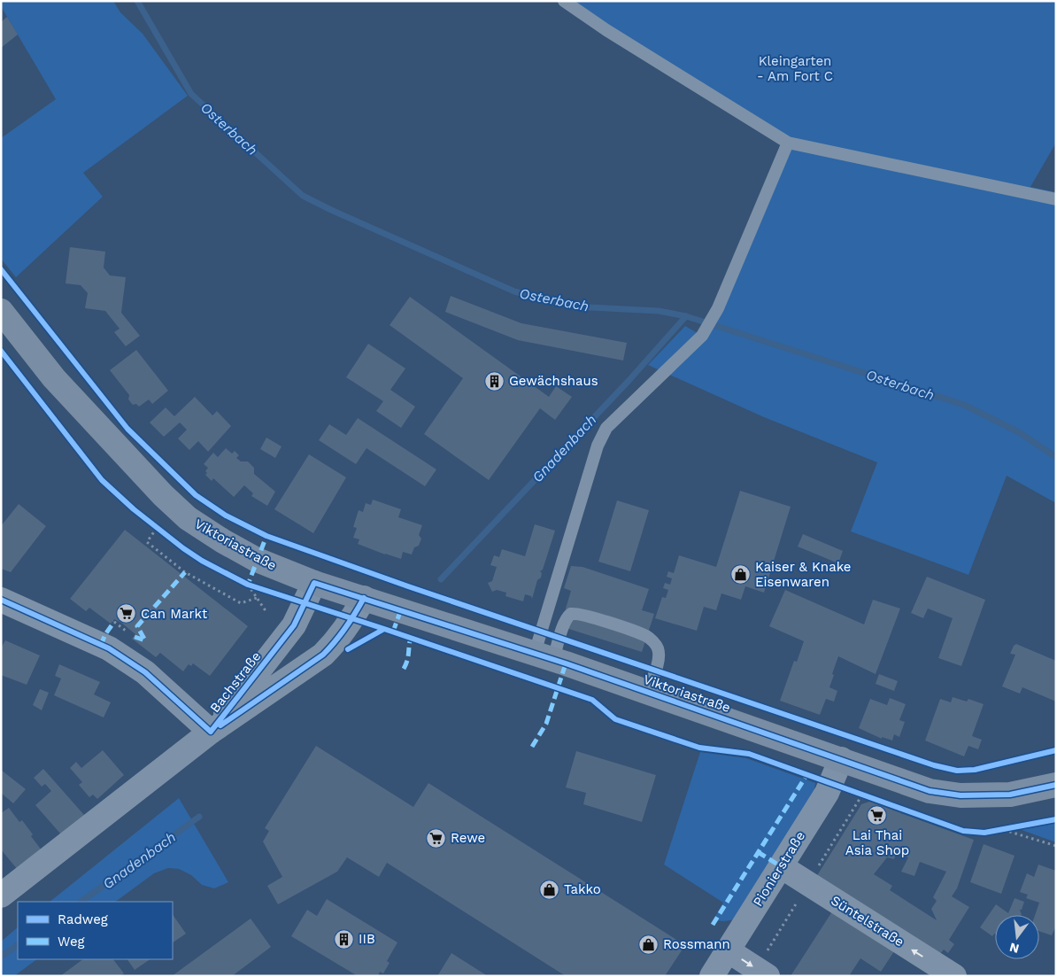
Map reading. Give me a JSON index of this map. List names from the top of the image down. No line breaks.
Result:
{"streets":{"main road":["Viktoriastraße"],"street":["Bachstraße","Pionierstraße","Süntelstraße"]},"crossings":[["Viktoriastraße","Bachstraße"],["Viktoriastraße","Pionierstraße"],["Pionierstraße","Süntelstraße"]],"one_way":["Süntelstraße"],"water":["Osterbach","Gnadenbach"],"parks":["Kleingarten - Am Fort C"],"places":{"building":["Gewächshaus","IIB"],"shop":["Kaiser & Knake Eisenwaren","Takko","Rossmann"],"supermarket":["Can Markt","Lai Thai Asia Shop","Rewe"]},"legend":["Radweg","Weg"],"north":"bottom"}
